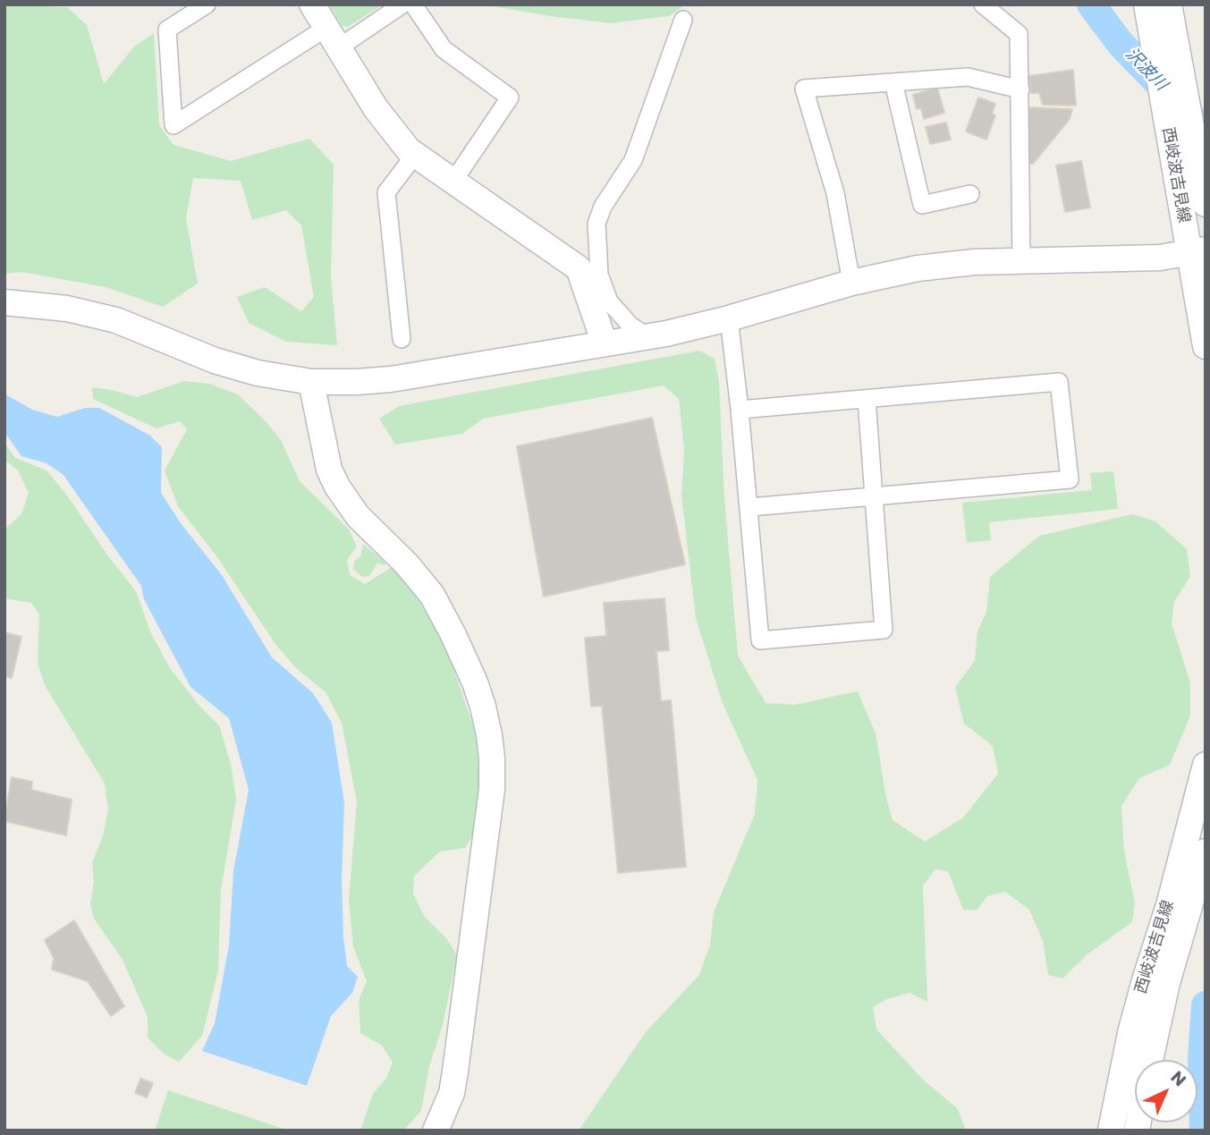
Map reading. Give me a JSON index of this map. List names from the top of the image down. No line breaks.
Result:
{"streets":{"street":["西岐波吉見線"]},"water":["沢波川"],"north":"top right"}
